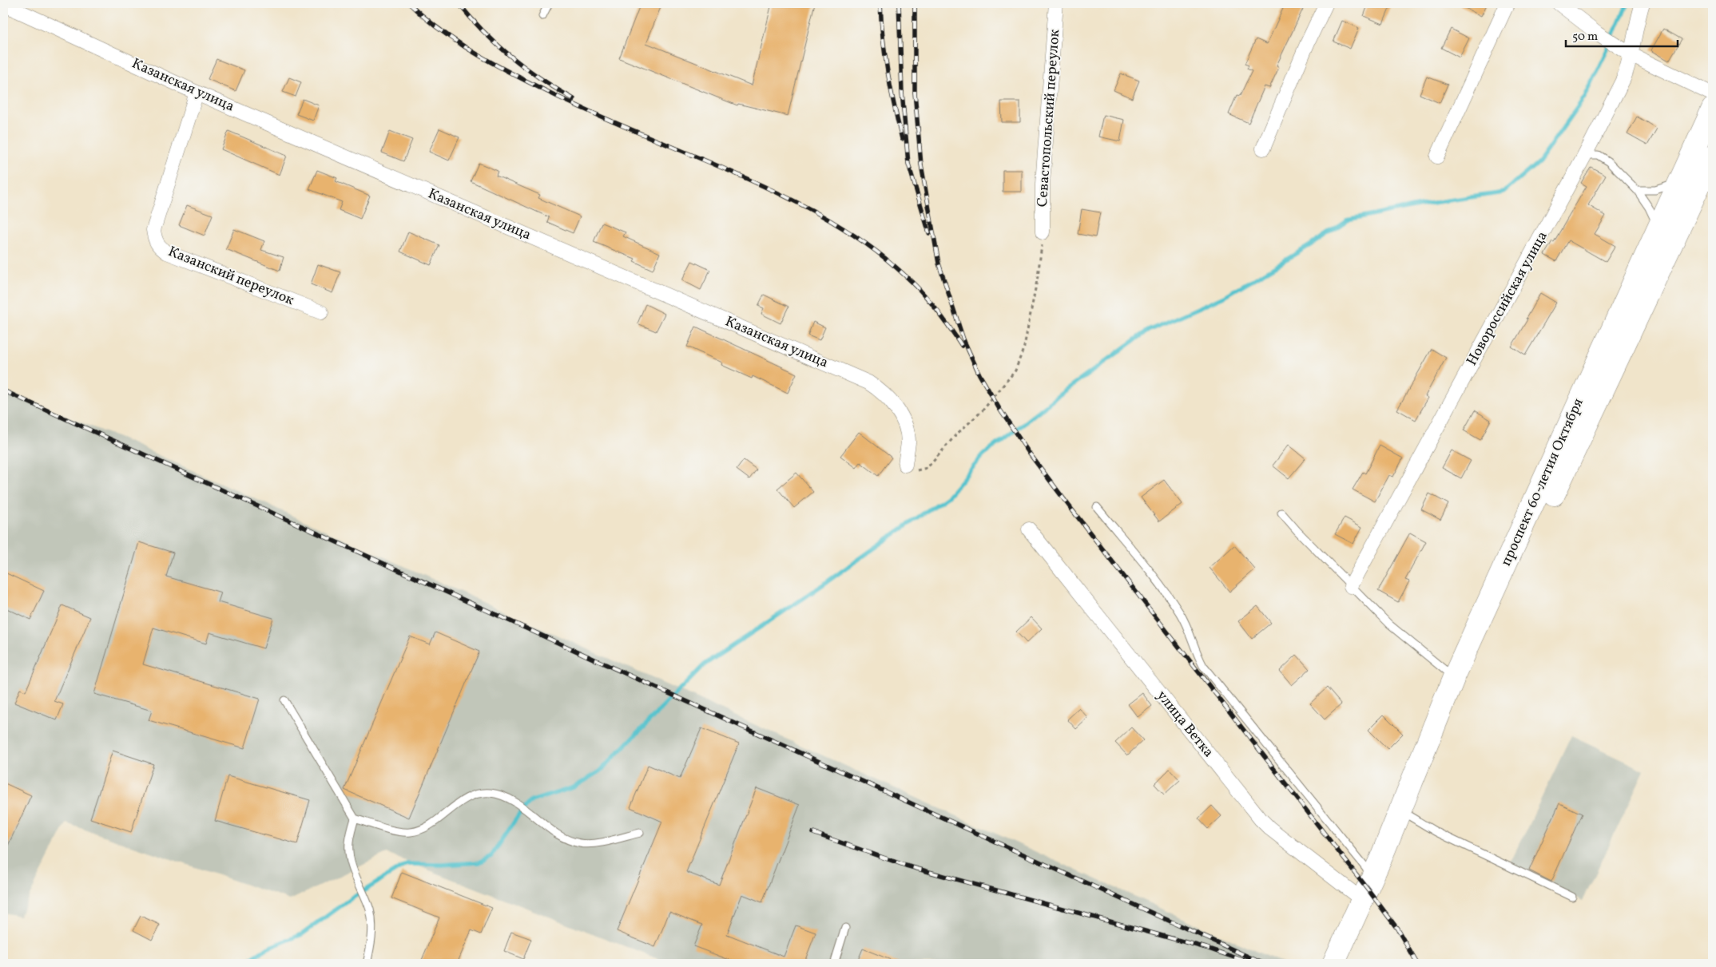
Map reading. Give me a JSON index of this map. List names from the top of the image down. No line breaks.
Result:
{"streets":{"highway":["проспект 60-летия Октября"],"street":["Казанская улица","Севастопольский переулок","Казанский переулок","Новороссийская улица","улица Ветка"]},"crossings":[["Казанская улица","Казанский переулок"],["проспект 60-летия Октября","улица Ветка"]],"scale_bar":"50 m"}
